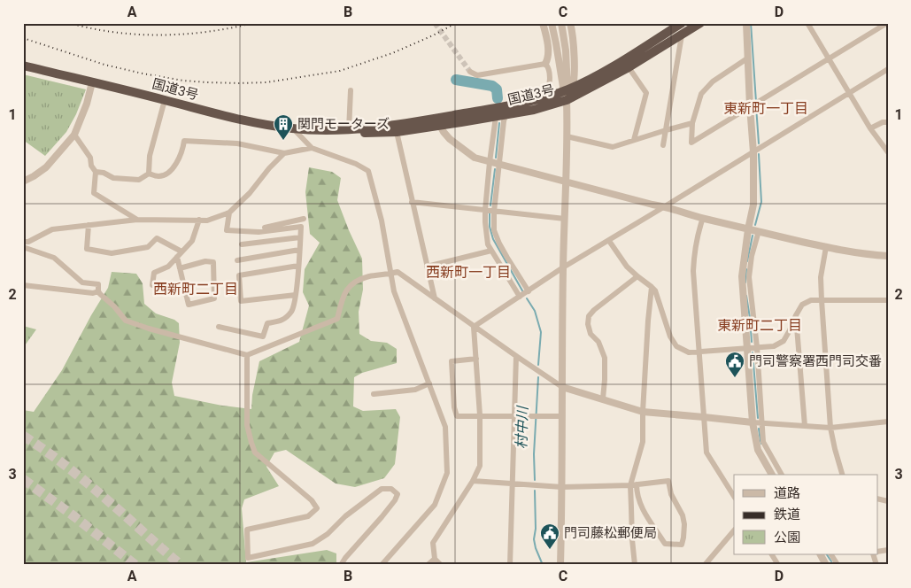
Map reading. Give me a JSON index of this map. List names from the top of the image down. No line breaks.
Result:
{"streets":{"highway":["国道3号"]},"districts":["東新町一丁目","西新町一丁目","西新町二丁目","東新町二丁目"],"water":["村中川"],"places":{"building":["関門モーターズ"],"public building":["門司警察署西門司交番","門司藤松郵便局"]},"legend":["道路","鉄道","公園"],"grid":{"columns":["A","B","C","D"],"rows":["1","2","3"]}}
